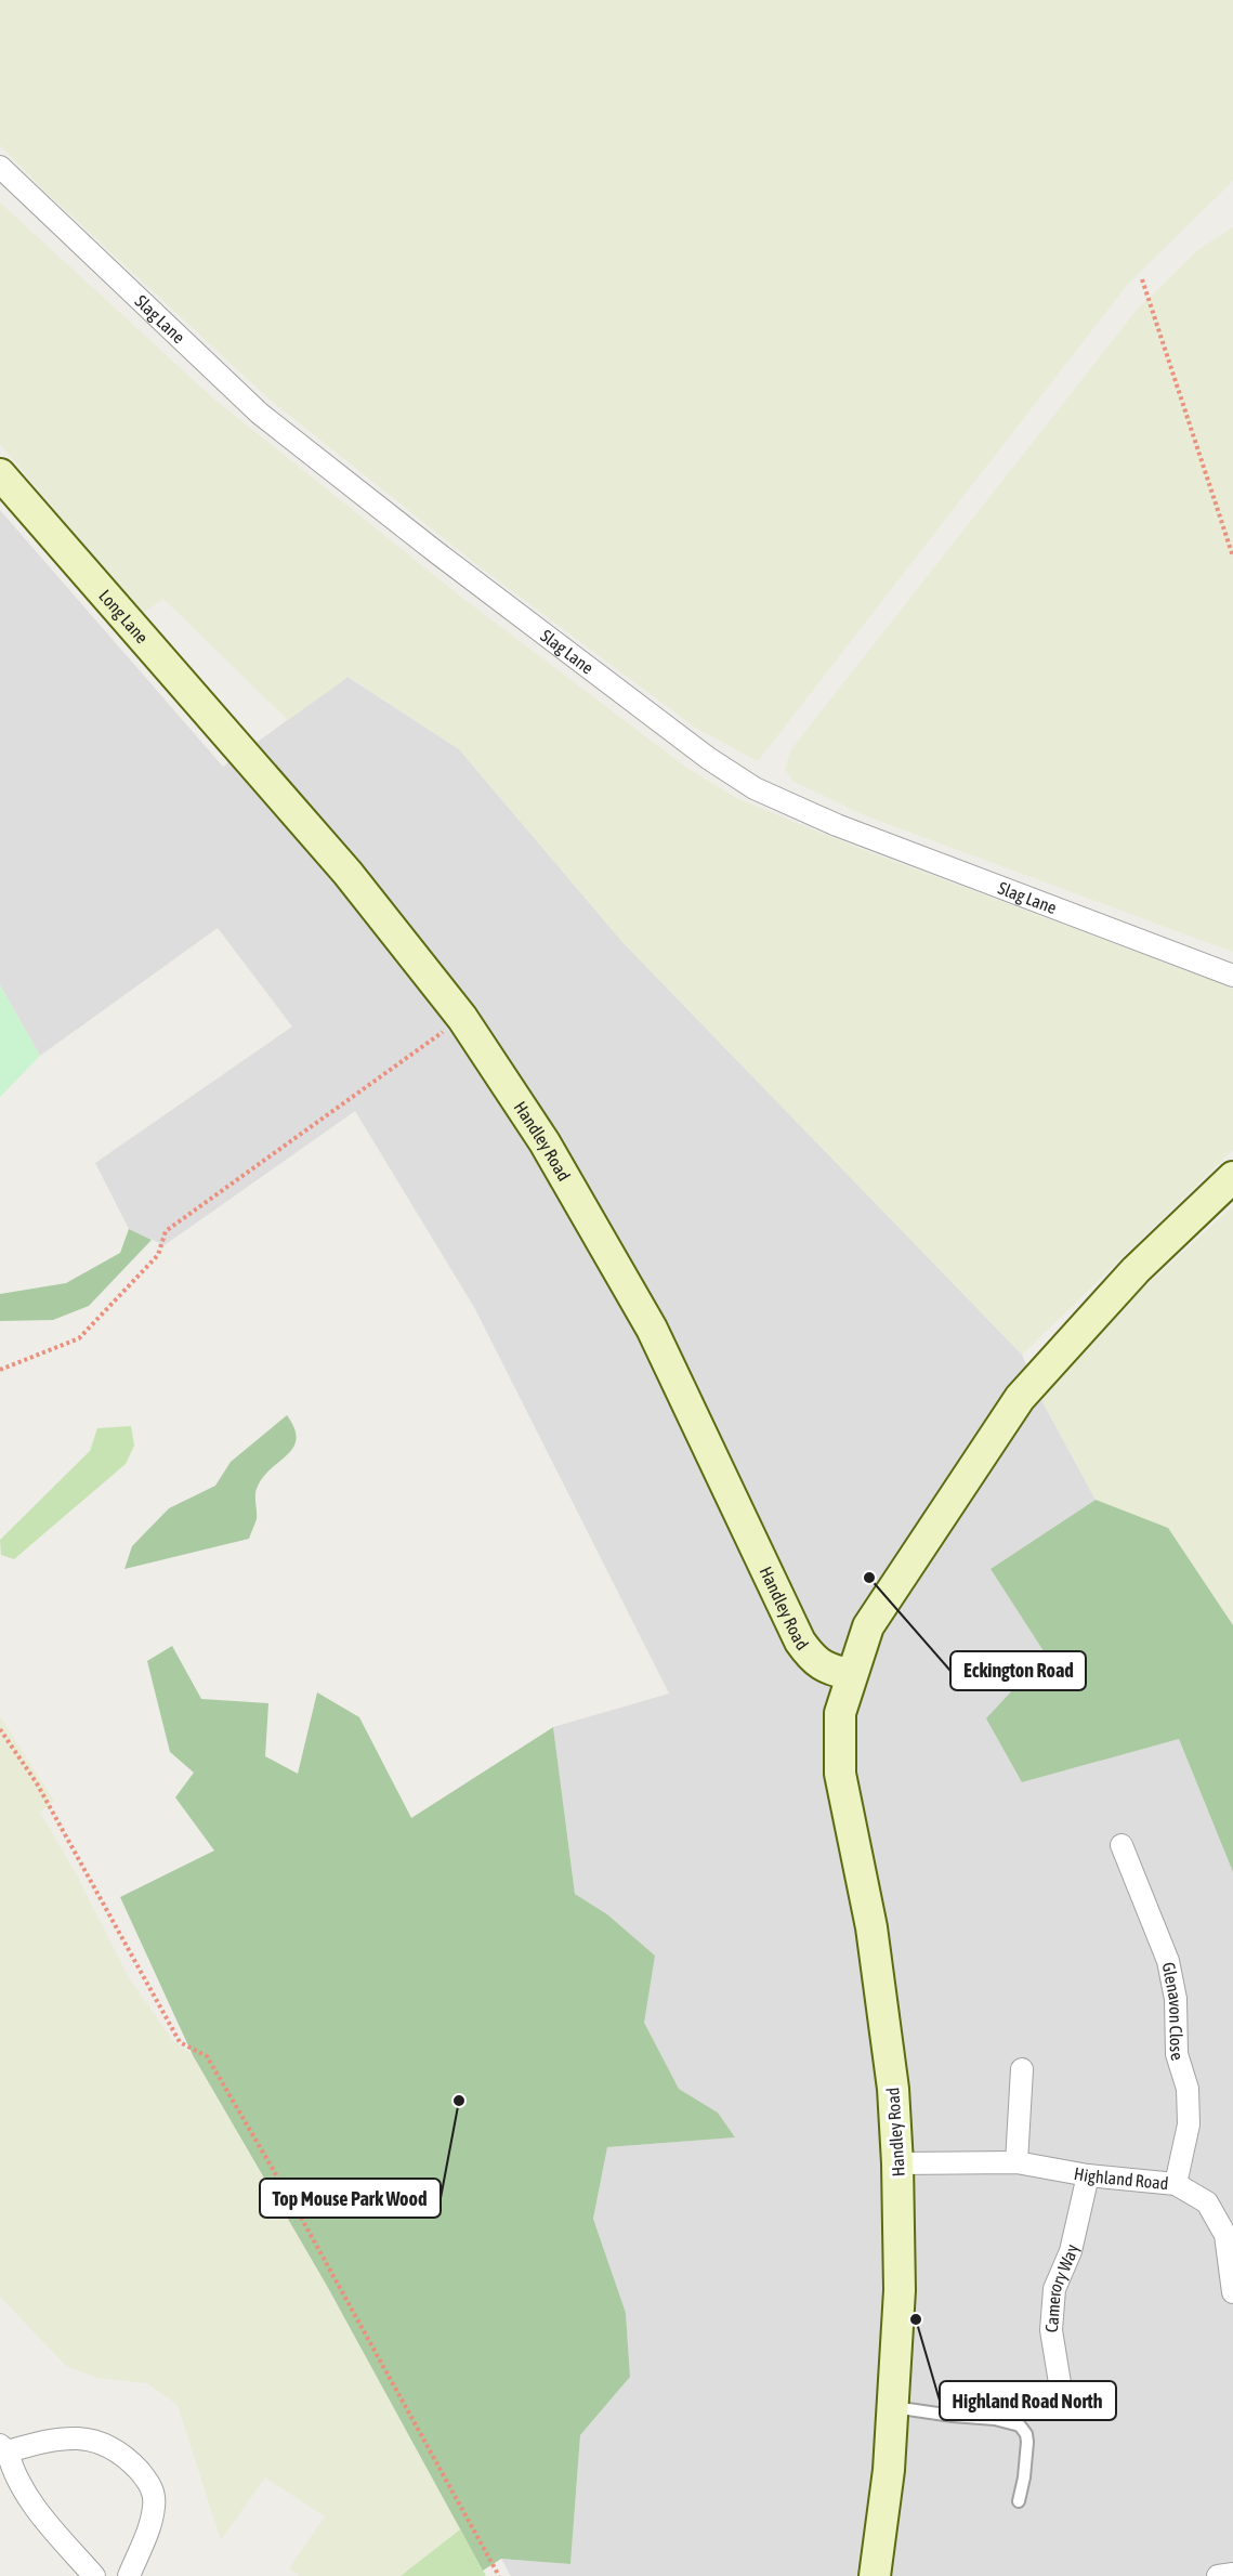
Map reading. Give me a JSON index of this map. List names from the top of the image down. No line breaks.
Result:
{"streets":{"main road":["Long Lane","Handley Road"],"street":["Slag Lane","Glenavon Close","Highland Road","Camerory Way"]},"crossings":[["Long Lane","Handley Road"],["Handley Road","Highland Road"],["Glenavon Close","Highland Road"],["Highland Road","Camerory Way"]],"places":["Eckington Road","Top Mouse Park Wood","Highland Road North"]}
